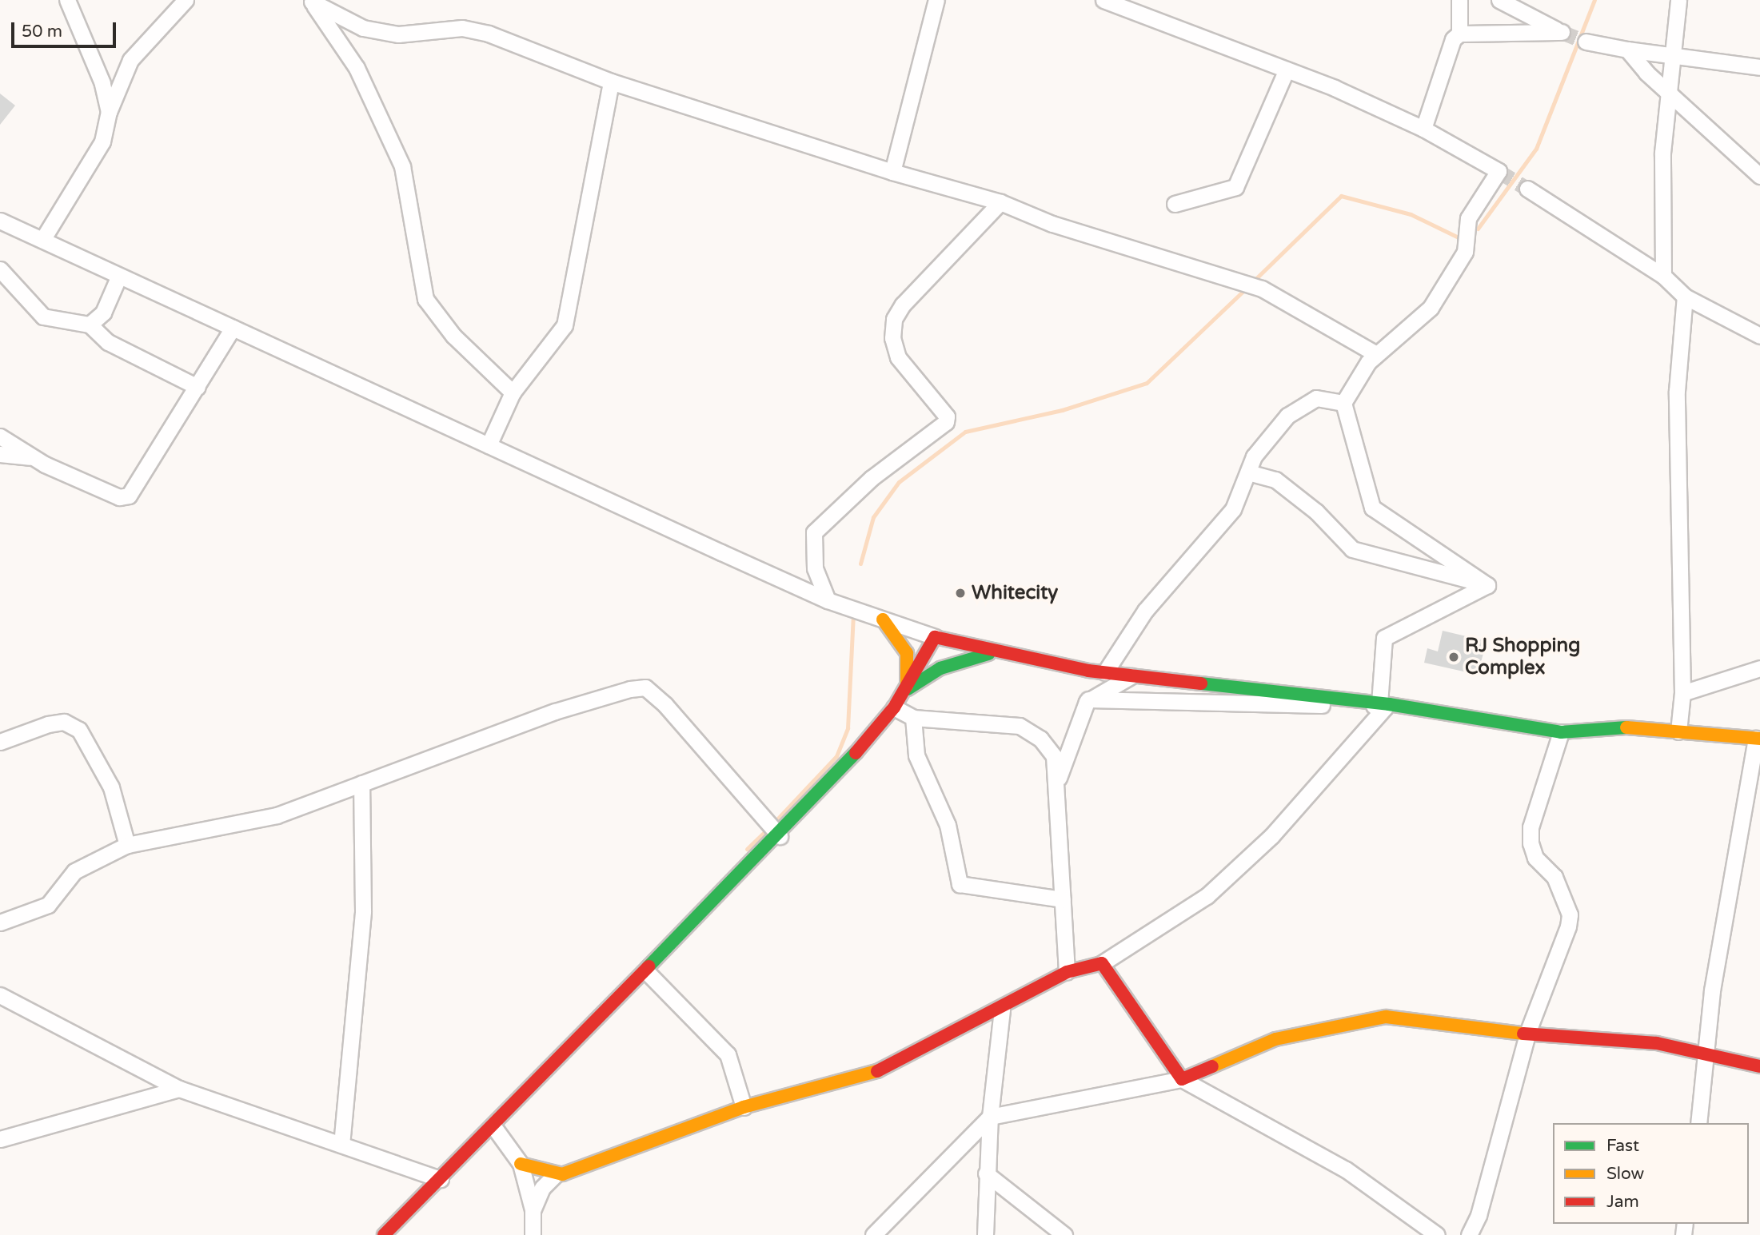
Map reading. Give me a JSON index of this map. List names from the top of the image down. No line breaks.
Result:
{"places":["Whitecity","RJ Shopping Complex"],"legend":["Fast","Slow","Jam"],"scale_bar":"50 m"}
